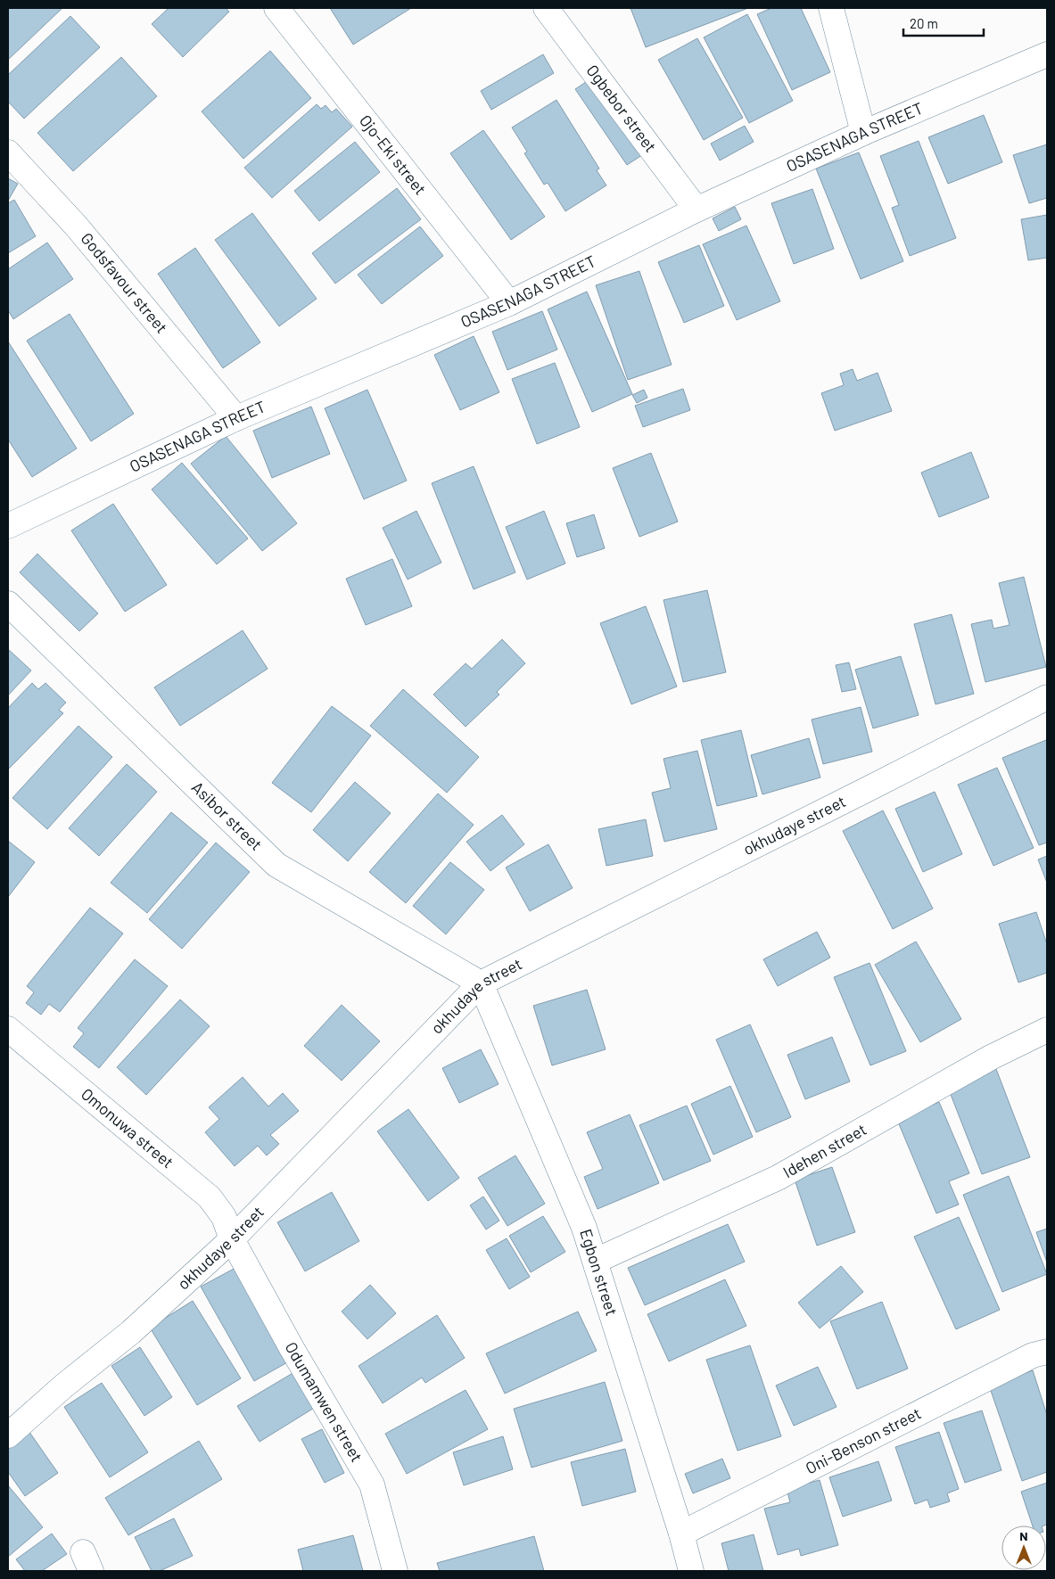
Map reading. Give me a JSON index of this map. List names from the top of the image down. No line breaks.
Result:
{"streets":{"street":["Ogbebor street","OSASENAGA STREET","Ojo-Eki street","Godsfavour street","Asibor street","okhudaye street","Omonuwa street","Idehen street","Egbon street","Odumamwen street","Oni-Benson street"]},"crossings":[["Ogbebor street","OSASENAGA STREET"],["OSASENAGA STREET","Ojo-Eki street"],["OSASENAGA STREET","Godsfavour street"],["Asibor street","okhudaye street"],["Asibor street","Egbon street"],["okhudaye street","Omonuwa street"],["okhudaye street","Egbon street"],["okhudaye street","Odumamwen street"],["Omonuwa street","Odumamwen street"],["Idehen street","Egbon street"],["Egbon street","Oni-Benson street"]],"scale_bar":"20 m","north":"top"}
